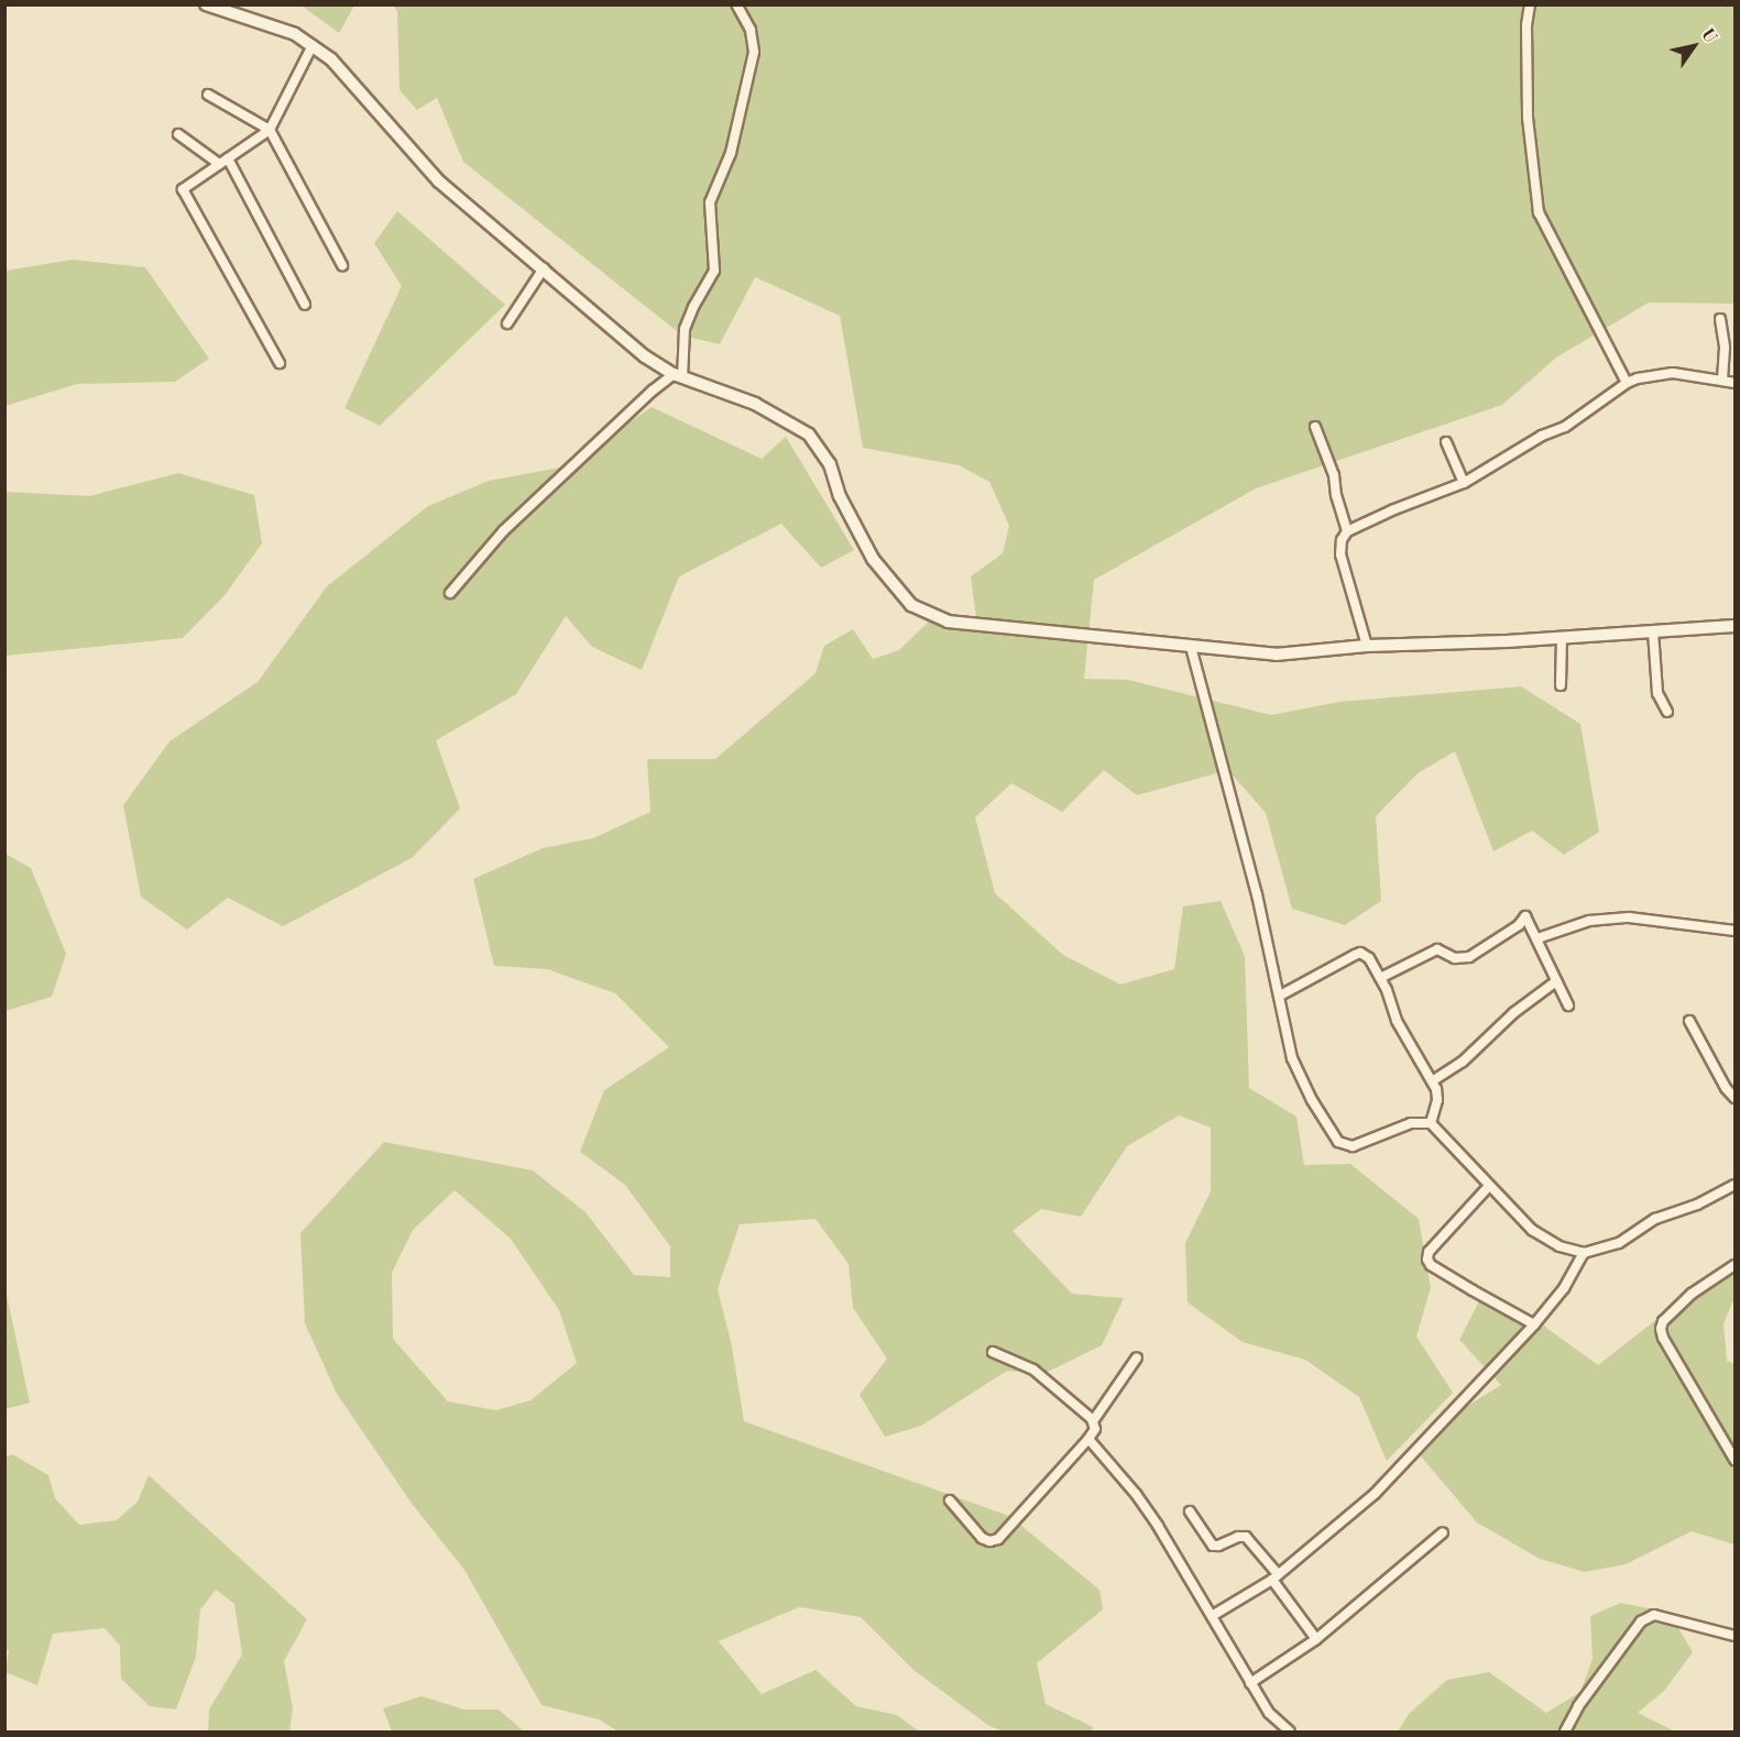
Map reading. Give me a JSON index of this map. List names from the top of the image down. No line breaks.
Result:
{"north":"top right"}
